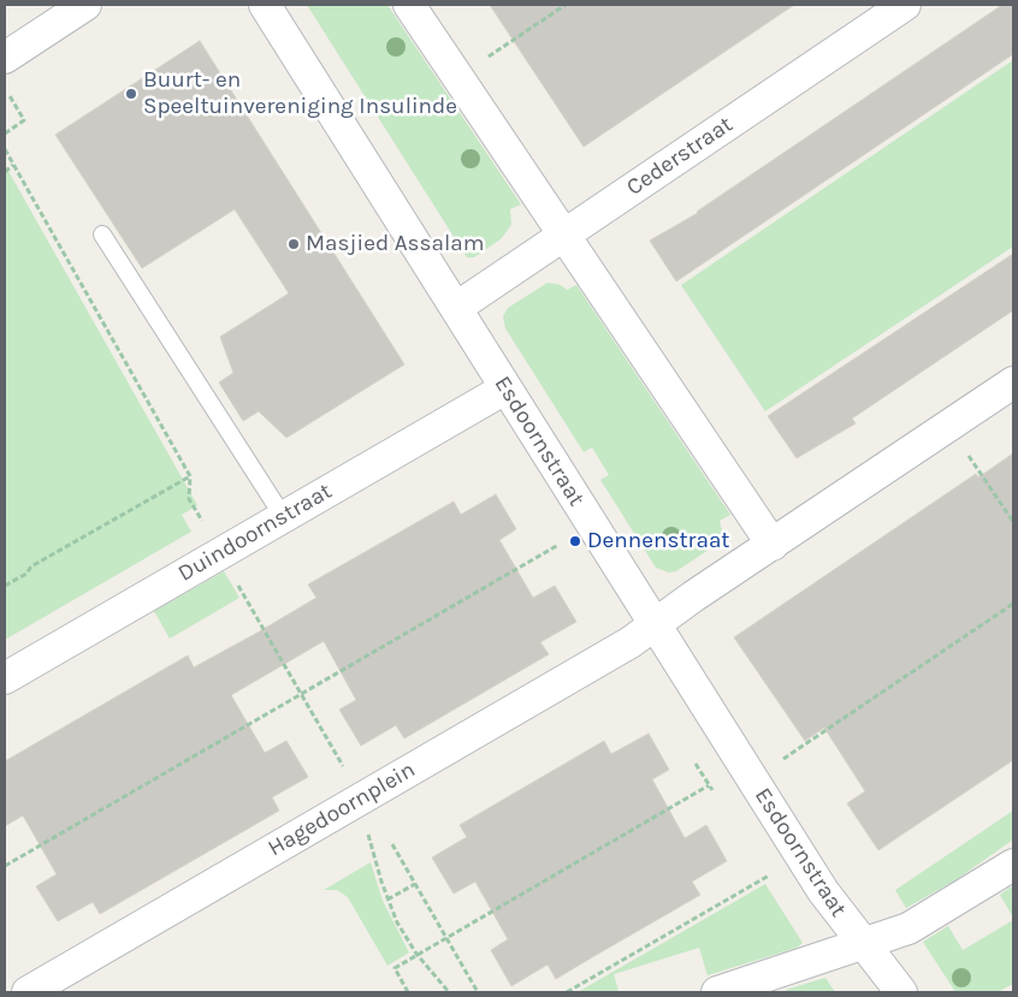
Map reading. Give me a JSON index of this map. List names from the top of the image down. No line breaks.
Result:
{"streets":{"street":["Cederstraat","Esdoornstraat","Duindoornstraat","Hagedoornplein"]},"crossings":[["Cederstraat","Esdoornstraat"],["Esdoornstraat","Duindoornstraat"],["Esdoornstraat","Hagedoornplein"]],"places":["Buurt- en Speeltuinvereniging Insulinde","Masjied Assalam","Dennenstraat"]}
